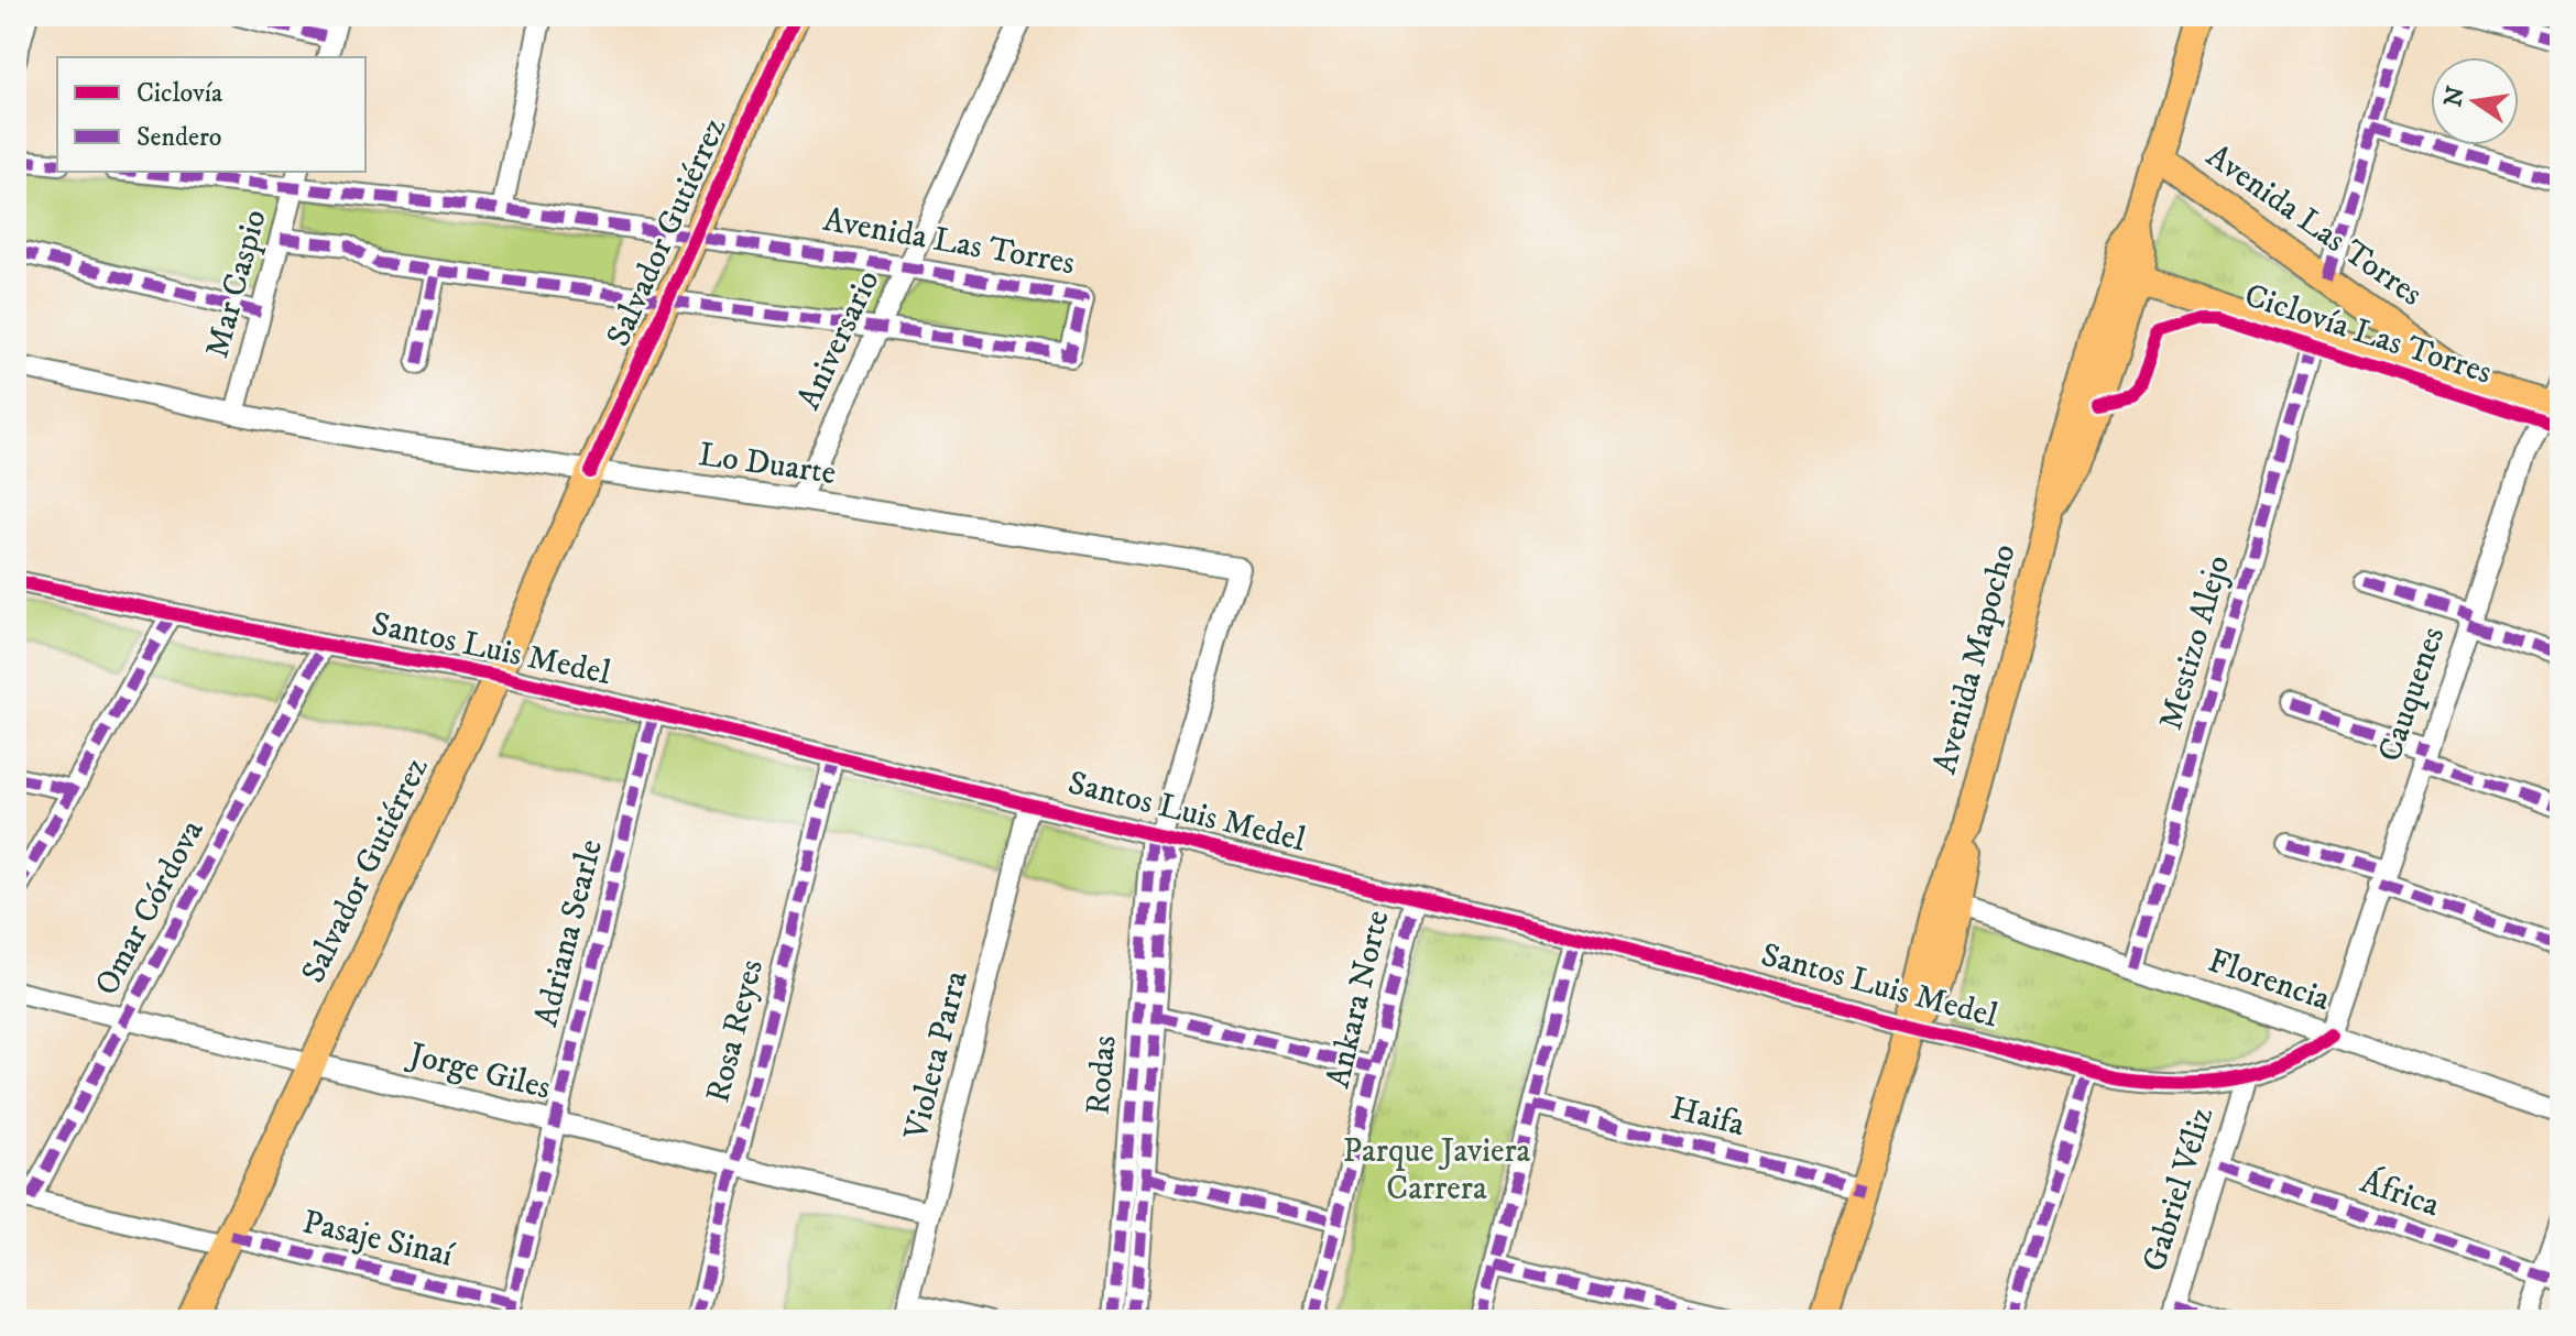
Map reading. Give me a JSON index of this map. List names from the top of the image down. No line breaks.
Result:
{"streets":{"main road":["Avenida Las Torres","Salvador Gutiérrez","Avenida Mapocho"],"street":["Mar Caspio","Aniversario","Lo Duarte","Mestizo Alejo","Santos Luis Medel","Cauquenes","Omar Córdova","Adriana Searle","Florencia","Ankara Norte","Rosa Reyes","Violeta Parra","Jorge Giles","Rodas","Haifa","Gabriel Véliz","África","Pasaje Sinaí"],"cycle path":["Ciclovía Las Torres"]},"crossings":[["Avenida Las Torres","Salvador Gutiérrez"],["Avenida Las Torres","Mar Caspio"],["Avenida Las Torres","Aniversario"],["Avenida Las Torres","Mestizo Alejo"],["Avenida Las Torres","Avenida Mapocho"],["Avenida Las Torres","Cauquenes"],["Salvador Gutiérrez","Lo Duarte"],["Salvador Gutiérrez","Santos Luis Medel"],["Salvador Gutiérrez","Jorge Giles"],["Salvador Gutiérrez","Pasaje Sinaí"],["Mar Caspio","Lo Duarte"],["Aniversario","Lo Duarte"],["Lo Duarte","Santos Luis Medel"],["Lo Duarte","Rodas"],["Mestizo Alejo","Florencia"],["Santos Luis Medel","Avenida Mapocho"],["Santos Luis Medel","Cauquenes"],["Santos Luis Medel","Omar Córdova"],["Santos Luis Medel","Adriana Searle"],["Santos Luis Medel","Florencia"],["Santos Luis Medel","Ankara Norte"],["Santos Luis Medel","Rosa Reyes"],["Santos Luis Medel","Violeta Parra"],["Santos Luis Medel","Rodas"],["Santos Luis Medel","Gabriel Véliz"],["Avenida Mapocho","Florencia"],["Avenida Mapocho","Haifa"],["Cauquenes","Florencia"],["Omar Córdova","Jorge Giles"],["Omar Córdova","Pasaje Sinaí"],["Adriana Searle","Jorge Giles"],["Adriana Searle","Pasaje Sinaí"],["Rosa Reyes","Jorge Giles"],["Violeta Parra","Jorge Giles"],["Gabriel Véliz","África"]],"parks":["Parque Javiera Carrera"],"legend":["Ciclovía","Sendero"],"north":"left"}
